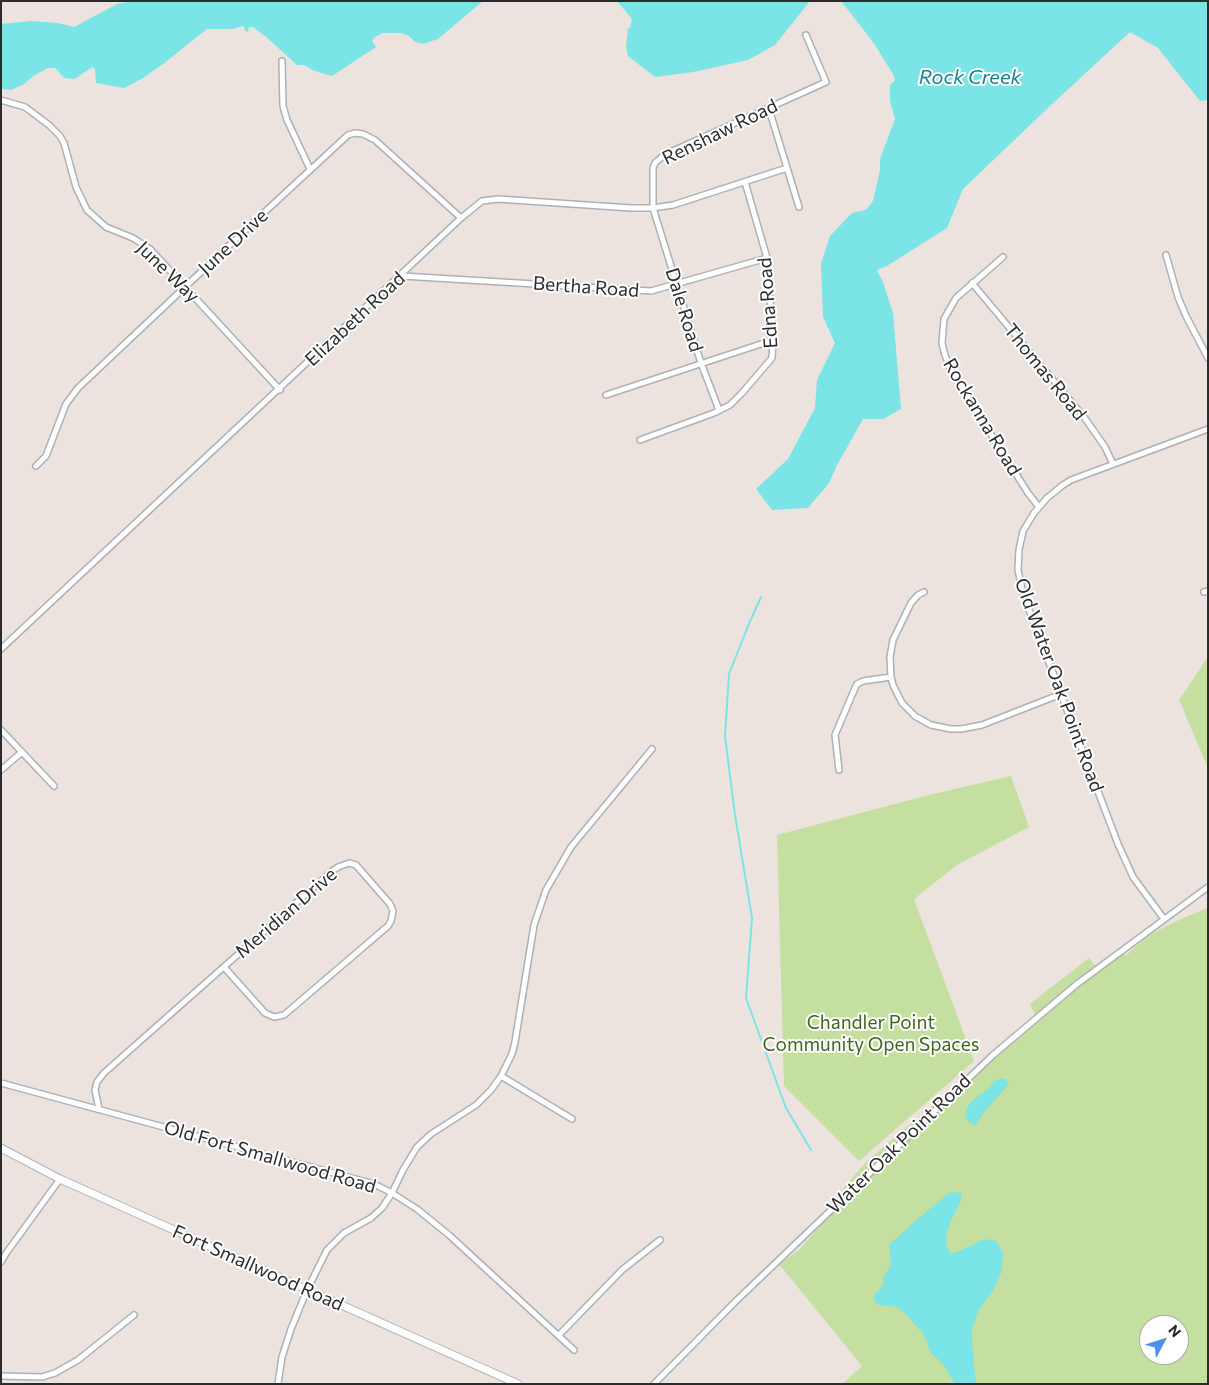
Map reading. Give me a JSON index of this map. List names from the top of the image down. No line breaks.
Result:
{"streets":{"main road":["Fort Smallwood Road"],"street":["Renshaw Road","June Drive","June Way","Bertha Road","Edna Road","Dale Road","Elizabeth Road","Thomas Road","Rockanna Road","Old Water Oak Point Road","Meridian Drive","Water Oak Point Road","Old Fort Smallwood Road"]},"crossings":[["Renshaw Road","Dale Road"],["Renshaw Road","Elizabeth Road"],["June Drive","June Way"],["June Drive","Elizabeth Road"],["June Way","Elizabeth Road"],["Bertha Road","Edna Road"],["Bertha Road","Dale Road"],["Bertha Road","Elizabeth Road"],["Edna Road","Dale Road"],["Edna Road","Elizabeth Road"],["Dale Road","Elizabeth Road"],["Thomas Road","Rockanna Road"],["Thomas Road","Old Water Oak Point Road"],["Rockanna Road","Old Water Oak Point Road"],["Old Water Oak Point Road","Water Oak Point Road"],["Meridian Drive","Old Fort Smallwood Road"]],"water":["Rock Creek"],"parks":["Chandler Point Community Open Spaces"],"north":"top right"}
